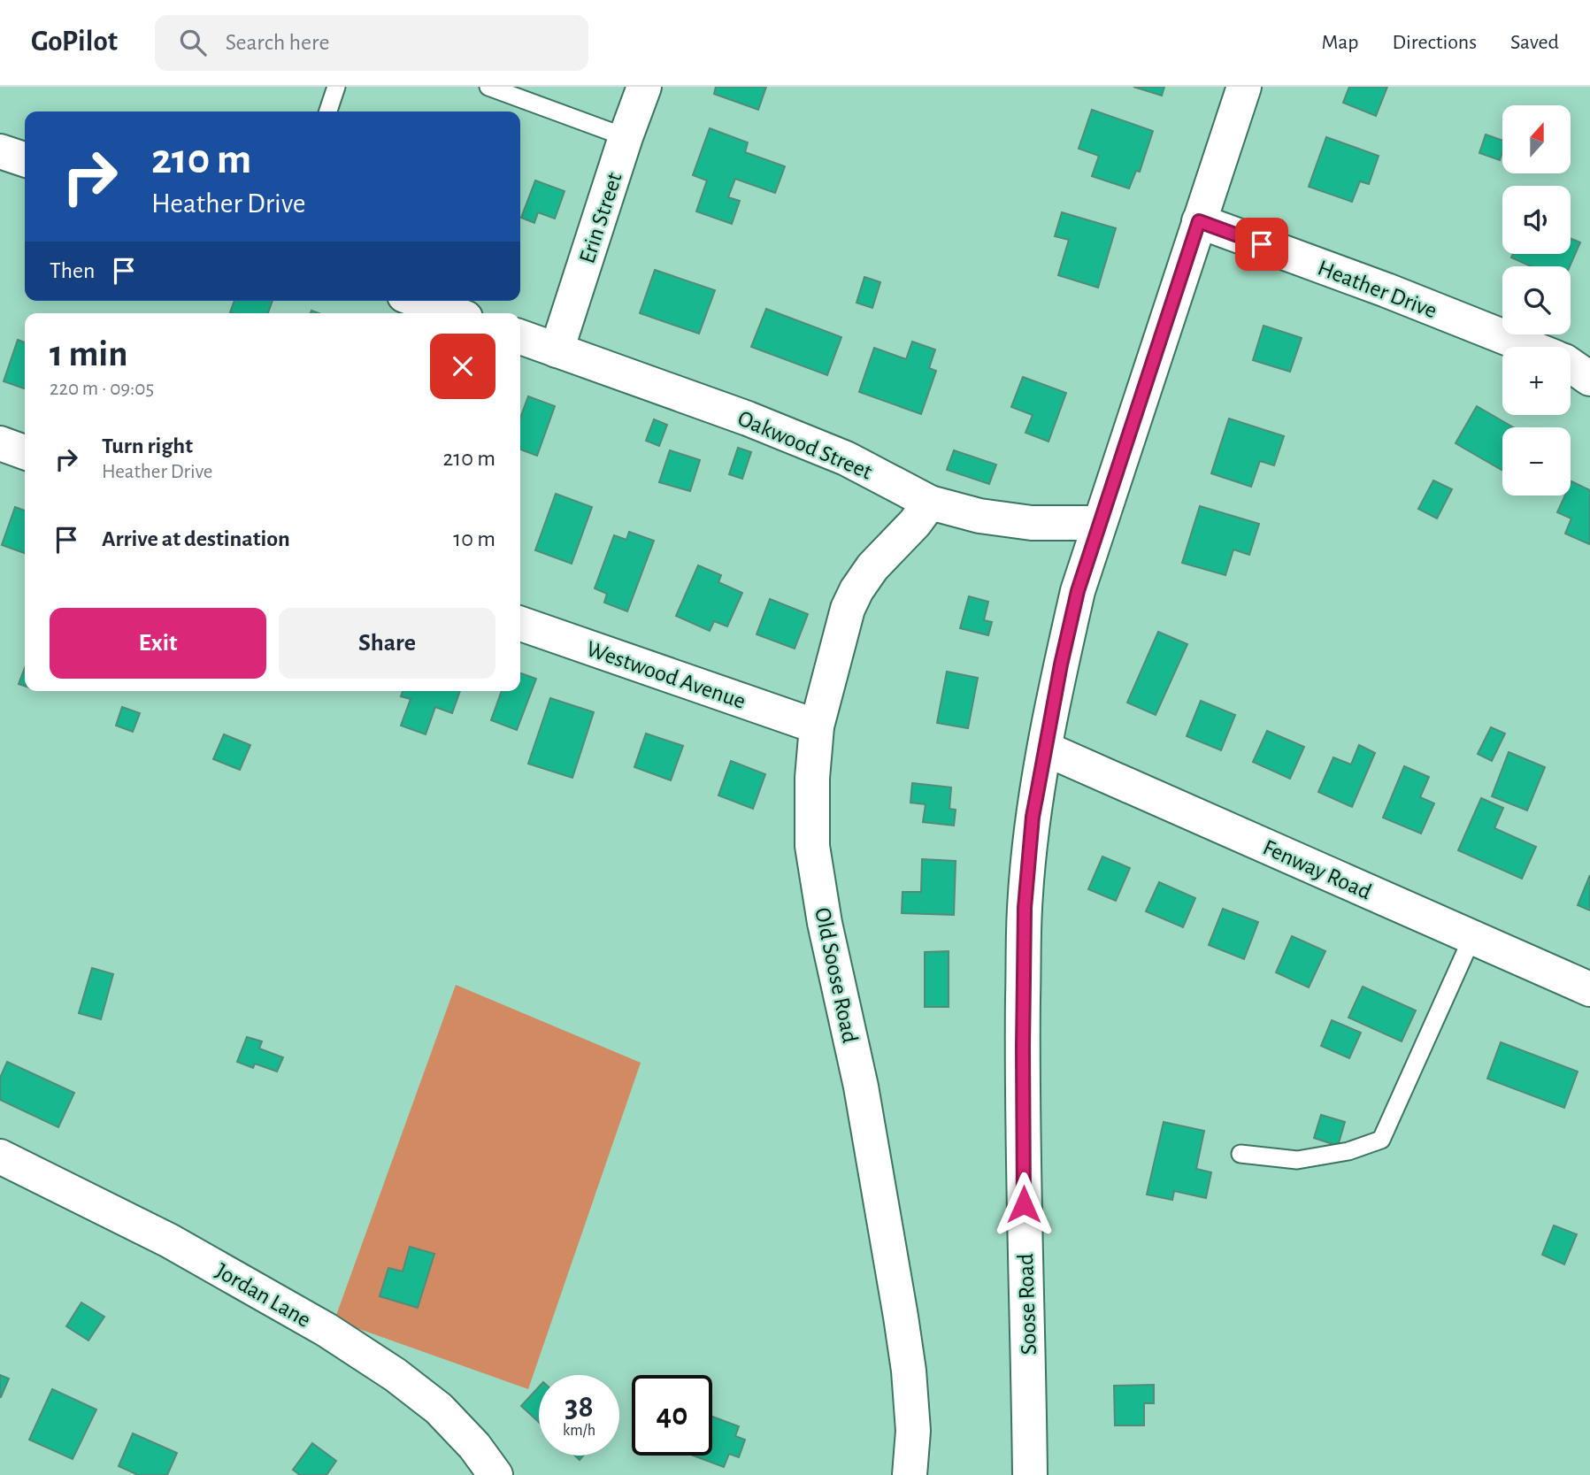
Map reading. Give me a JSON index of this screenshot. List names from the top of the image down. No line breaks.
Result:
{"streets":{"street":["Erin Street","Heather Drive","Oakwood Street","Westwood Avenue","Fenway Road","Old Soose Road","Jordan Lane","Soose Road"]},"crossings":[["Erin Street","Oakwood Street"],["Heather Drive","Soose Road"],["Oakwood Street","Old Soose Road"],["Oakwood Street","Soose Road"],["Westwood Avenue","Old Soose Road"],["Fenway Road","Soose Road"]],"north":"top","page":{"header":"GoPilot","search":"Search here","nav":["Map","Directions","Saved"],"map_buttons":["+","−"],"turn":["210 m","Heather Drive"],"then":"Then","heading":["1 min","220 m · 09:05"],"list":[{"name":"Turn right","note":"Heather Drive","value":"210 m"},{"name":"Arrive at destination","value":"10 m"}],"buttons":["Exit","Share"],"speed":"38 km/h","limit":"40"}}
